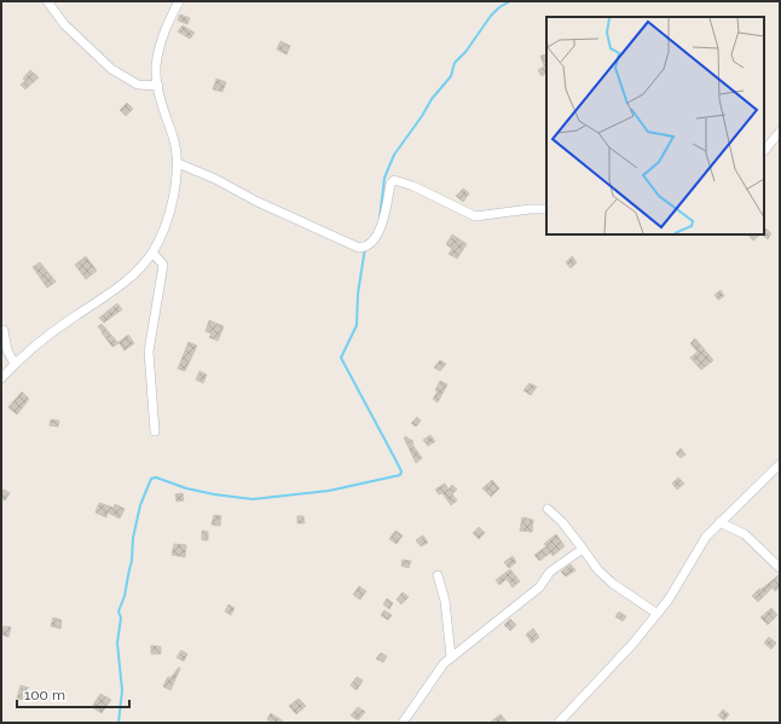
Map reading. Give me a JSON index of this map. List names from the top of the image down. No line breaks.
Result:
{"scale_bar":"100 m"}
